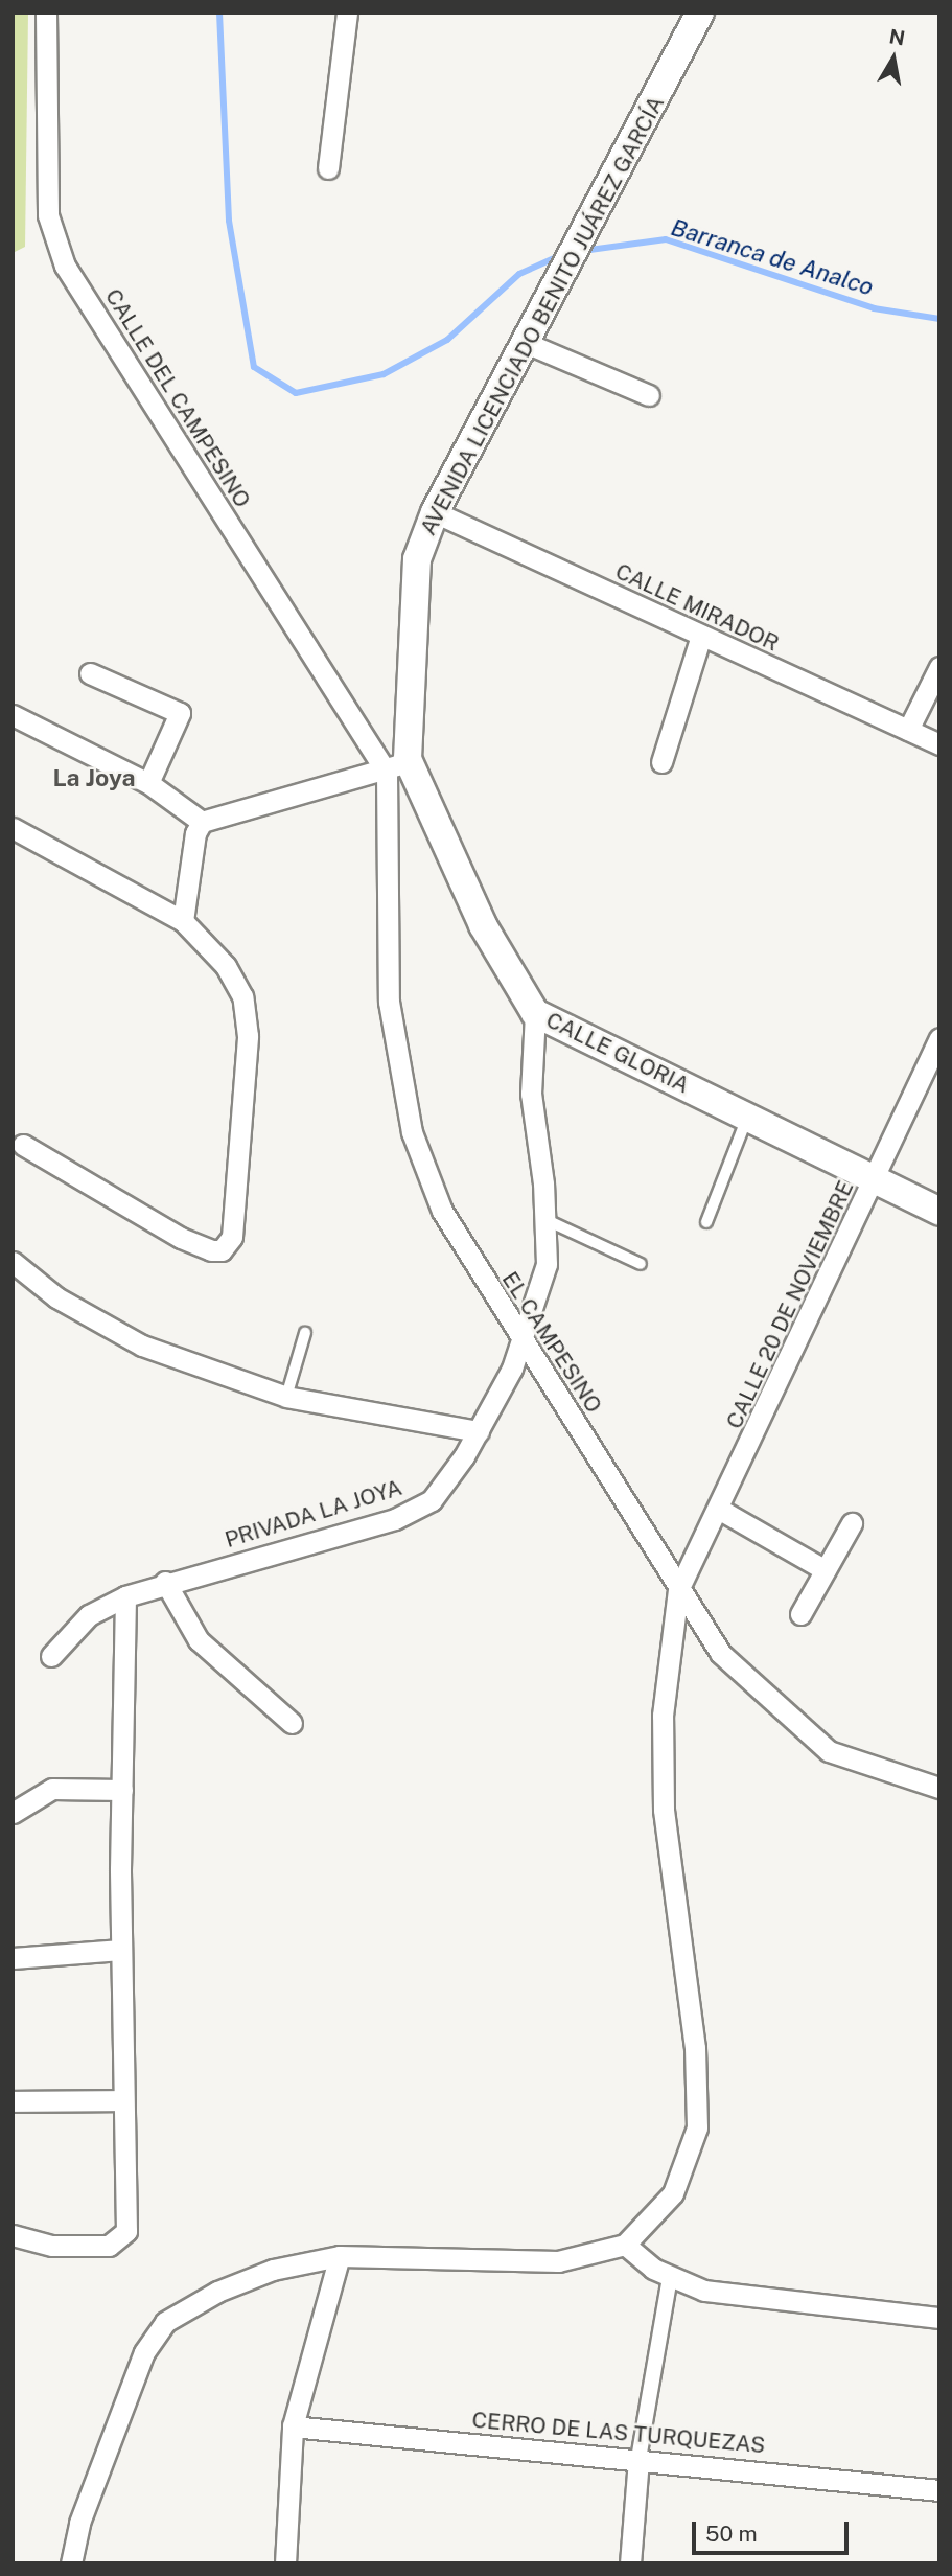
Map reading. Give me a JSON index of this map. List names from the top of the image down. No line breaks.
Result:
{"streets":{"main road":["AVENIDA LICENCIADO BENITO JUÁREZ GARCÍA","CALLE GLORIA"],"street":["CALLE DEL CAMPESINO","CALLE MIRADOR","CALLE 20 DE NOVIEMBRE","EL CAMPESINO","PRIVADA LA JOYA","CERRO DE LAS TURQUEZAS"]},"crossings":[["AVENIDA LICENCIADO BENITO JUÁREZ GARCÍA","CALLE DEL CAMPESINO"],["AVENIDA LICENCIADO BENITO JUÁREZ GARCÍA","CALLE MIRADOR"],["AVENIDA LICENCIADO BENITO JUÁREZ GARCÍA","CALLE GLORIA"],["AVENIDA LICENCIADO BENITO JUÁREZ GARCÍA","EL CAMPESINO"],["CALLE DEL CAMPESINO","CALLE GLORIA"],["CALLE DEL CAMPESINO","EL CAMPESINO"],["CALLE GLORIA","CALLE 20 DE NOVIEMBRE"],["CALLE GLORIA","EL CAMPESINO"],["CALLE GLORIA","PRIVADA LA JOYA"],["CALLE 20 DE NOVIEMBRE","EL CAMPESINO"],["EL CAMPESINO","PRIVADA LA JOYA"]],"districts":["La Joya"],"water":["Barranca de Analco"],"scale_bar":"50 m","north":"top"}
